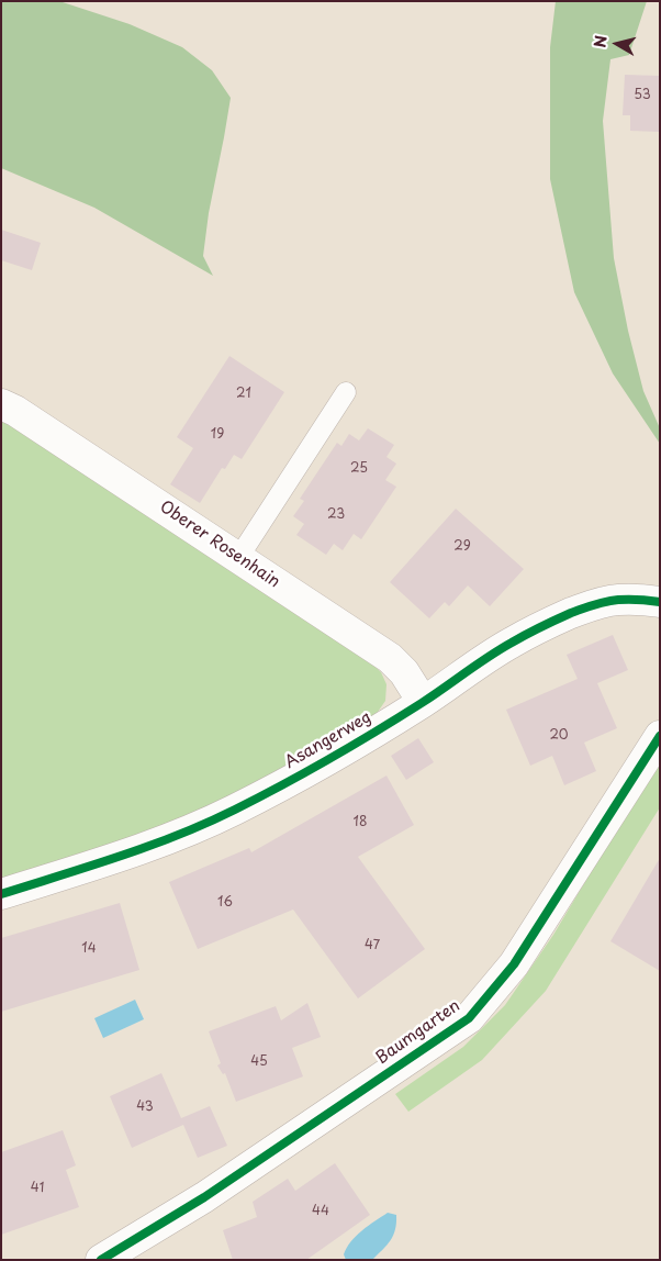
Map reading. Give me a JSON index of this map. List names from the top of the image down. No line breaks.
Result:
{"streets":{"street":["Oberer Rosenhain","Asangerweg","Baumgarten"]},"crossings":[["Oberer Rosenhain","Asangerweg"]],"house_numbers":["53","21","19","25","23","29","20","18","16","47","14","45","43","41","44"],"north":"left"}
